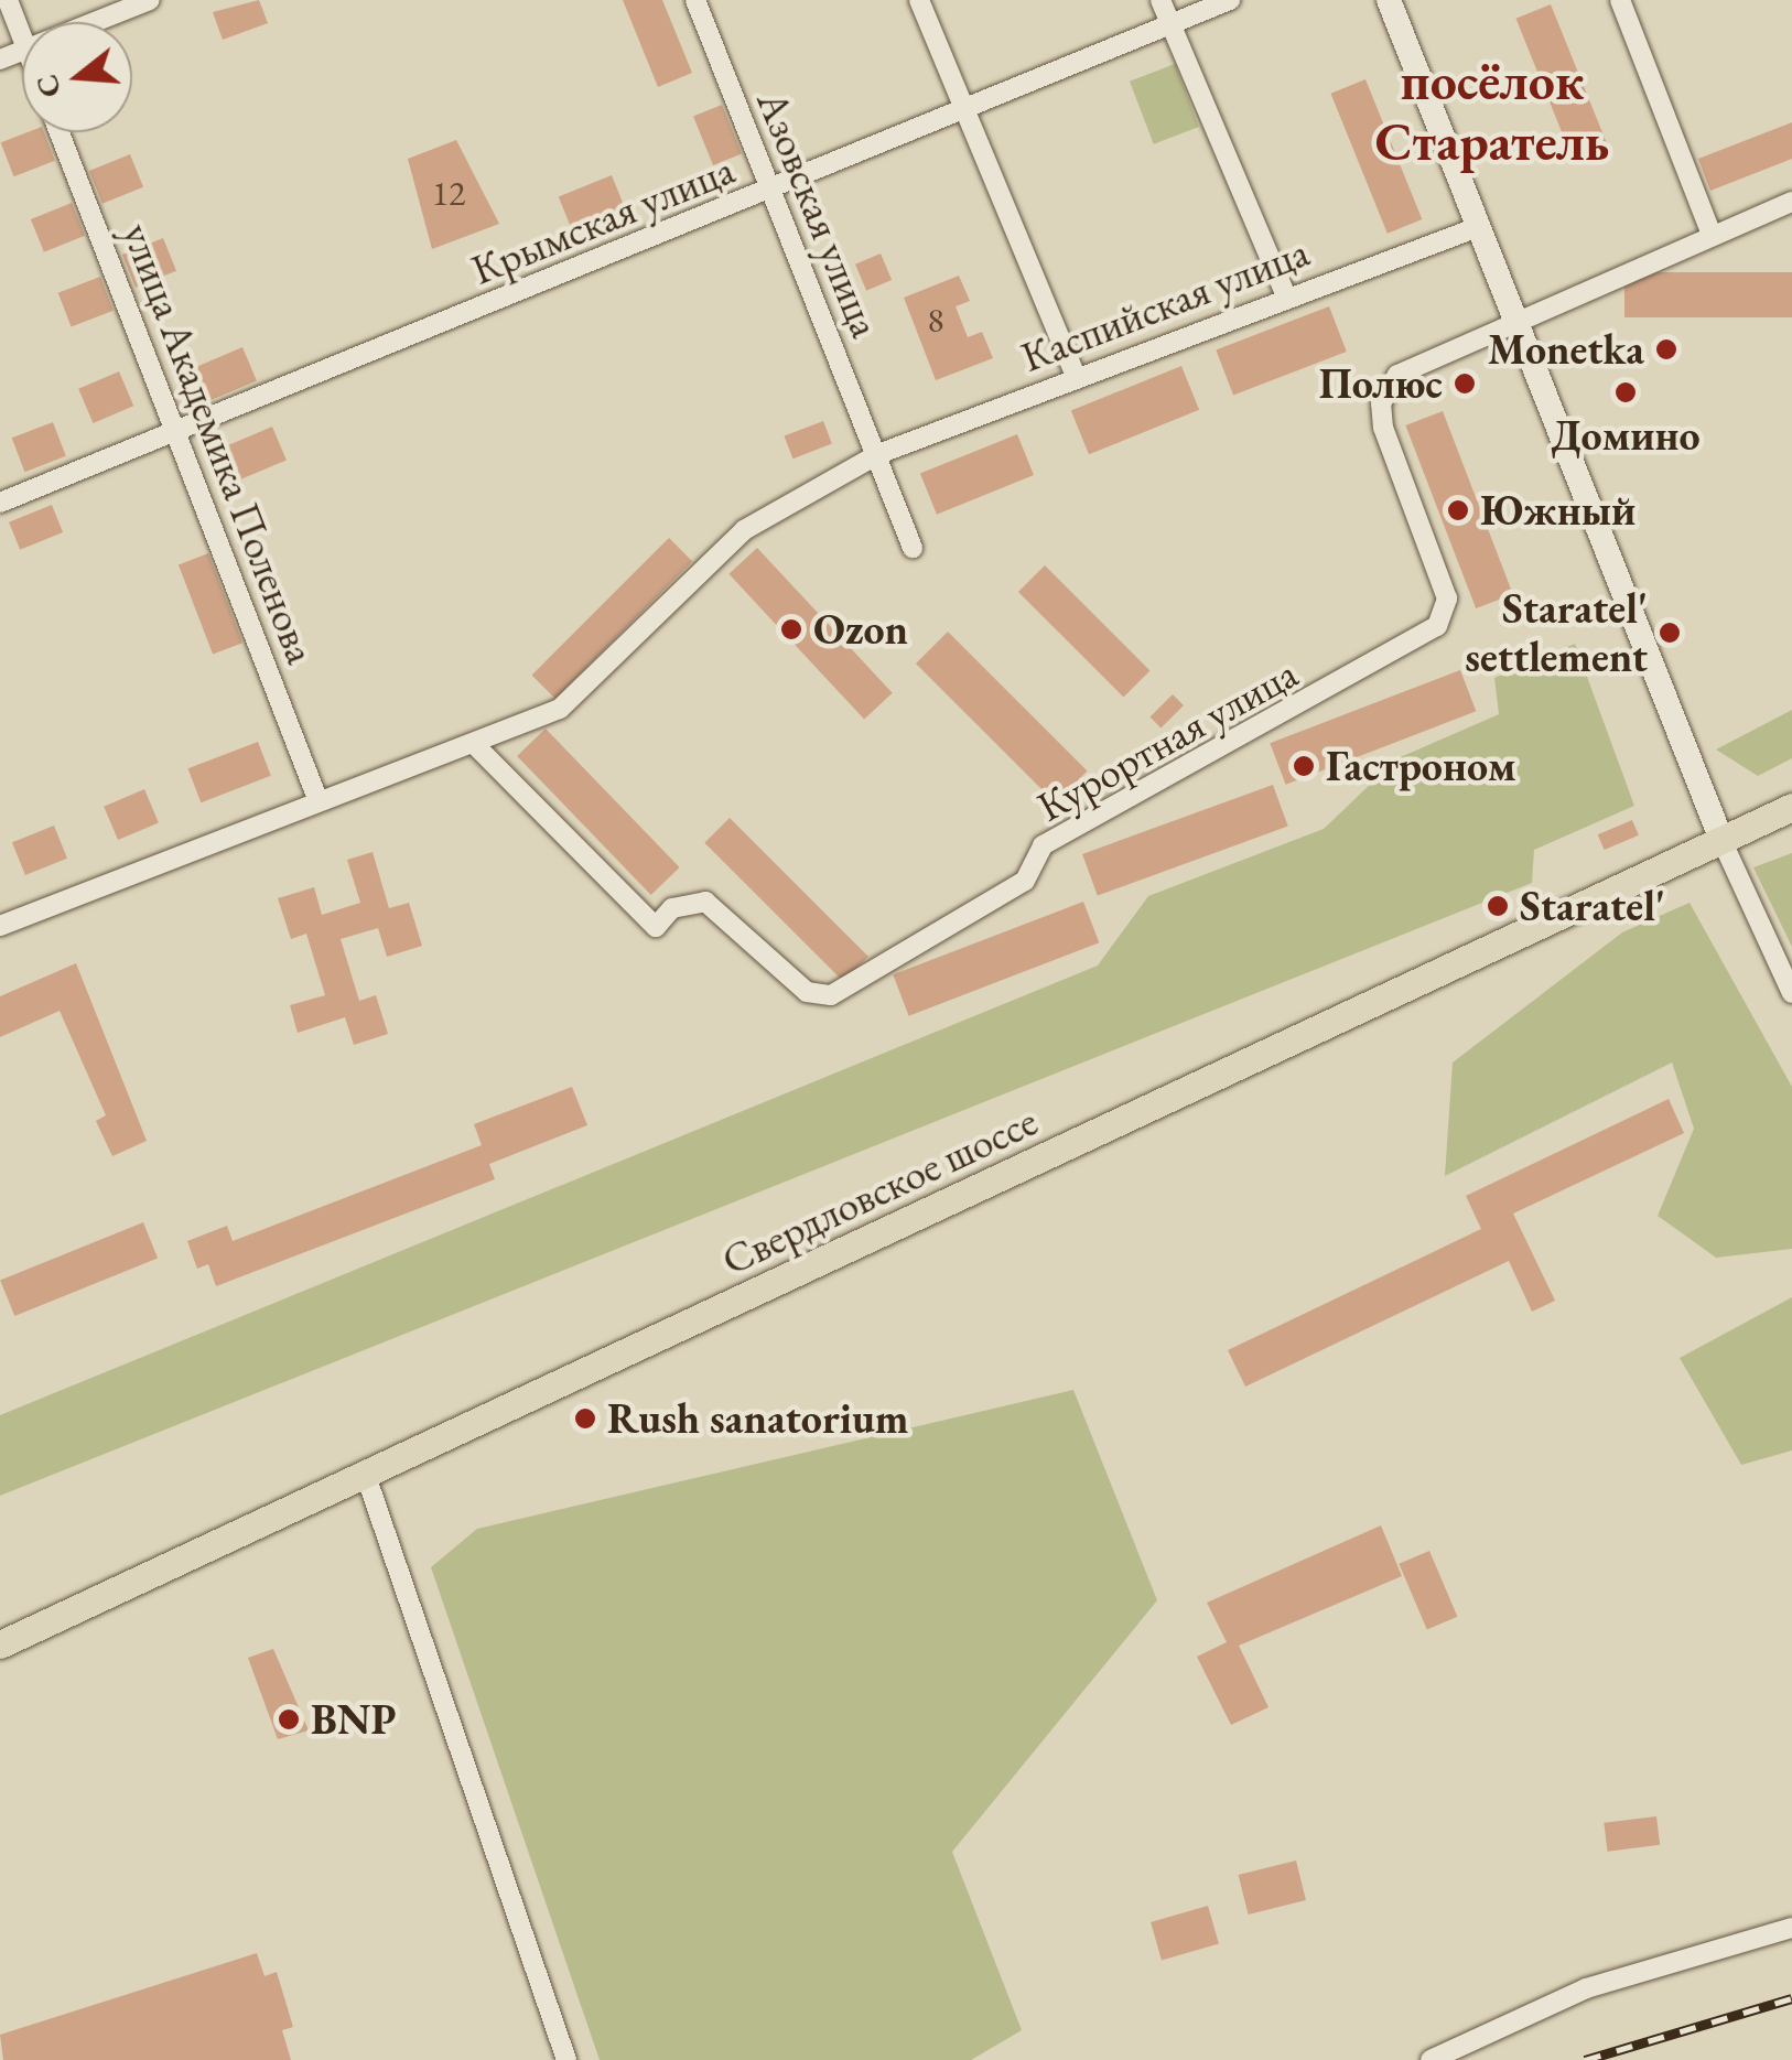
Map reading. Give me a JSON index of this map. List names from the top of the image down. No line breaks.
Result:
{"streets":{"main road":["Свердловское шоссе"],"street":["Азовская улица","Крымская улица","Каспийская улица","улица Академика Поленова","Курортная улица"]},"crossings":[["Азовская улица","Крымская улица"],["Азовская улица","Каспийская улица"],["Крымская улица","улица Академика Поленова"],["Каспийская улица","улица Академика Поленова"],["Каспийская улица","Курортная улица"]],"districts":["посёлок Старатель"],"places":["Monetka","Полюс","Домино","Южный","Ozon","Staratel' settlement","Гастроном","Staratel'","Rush sanatorium","BNP"],"house_numbers":["12","8"],"north":"left"}
